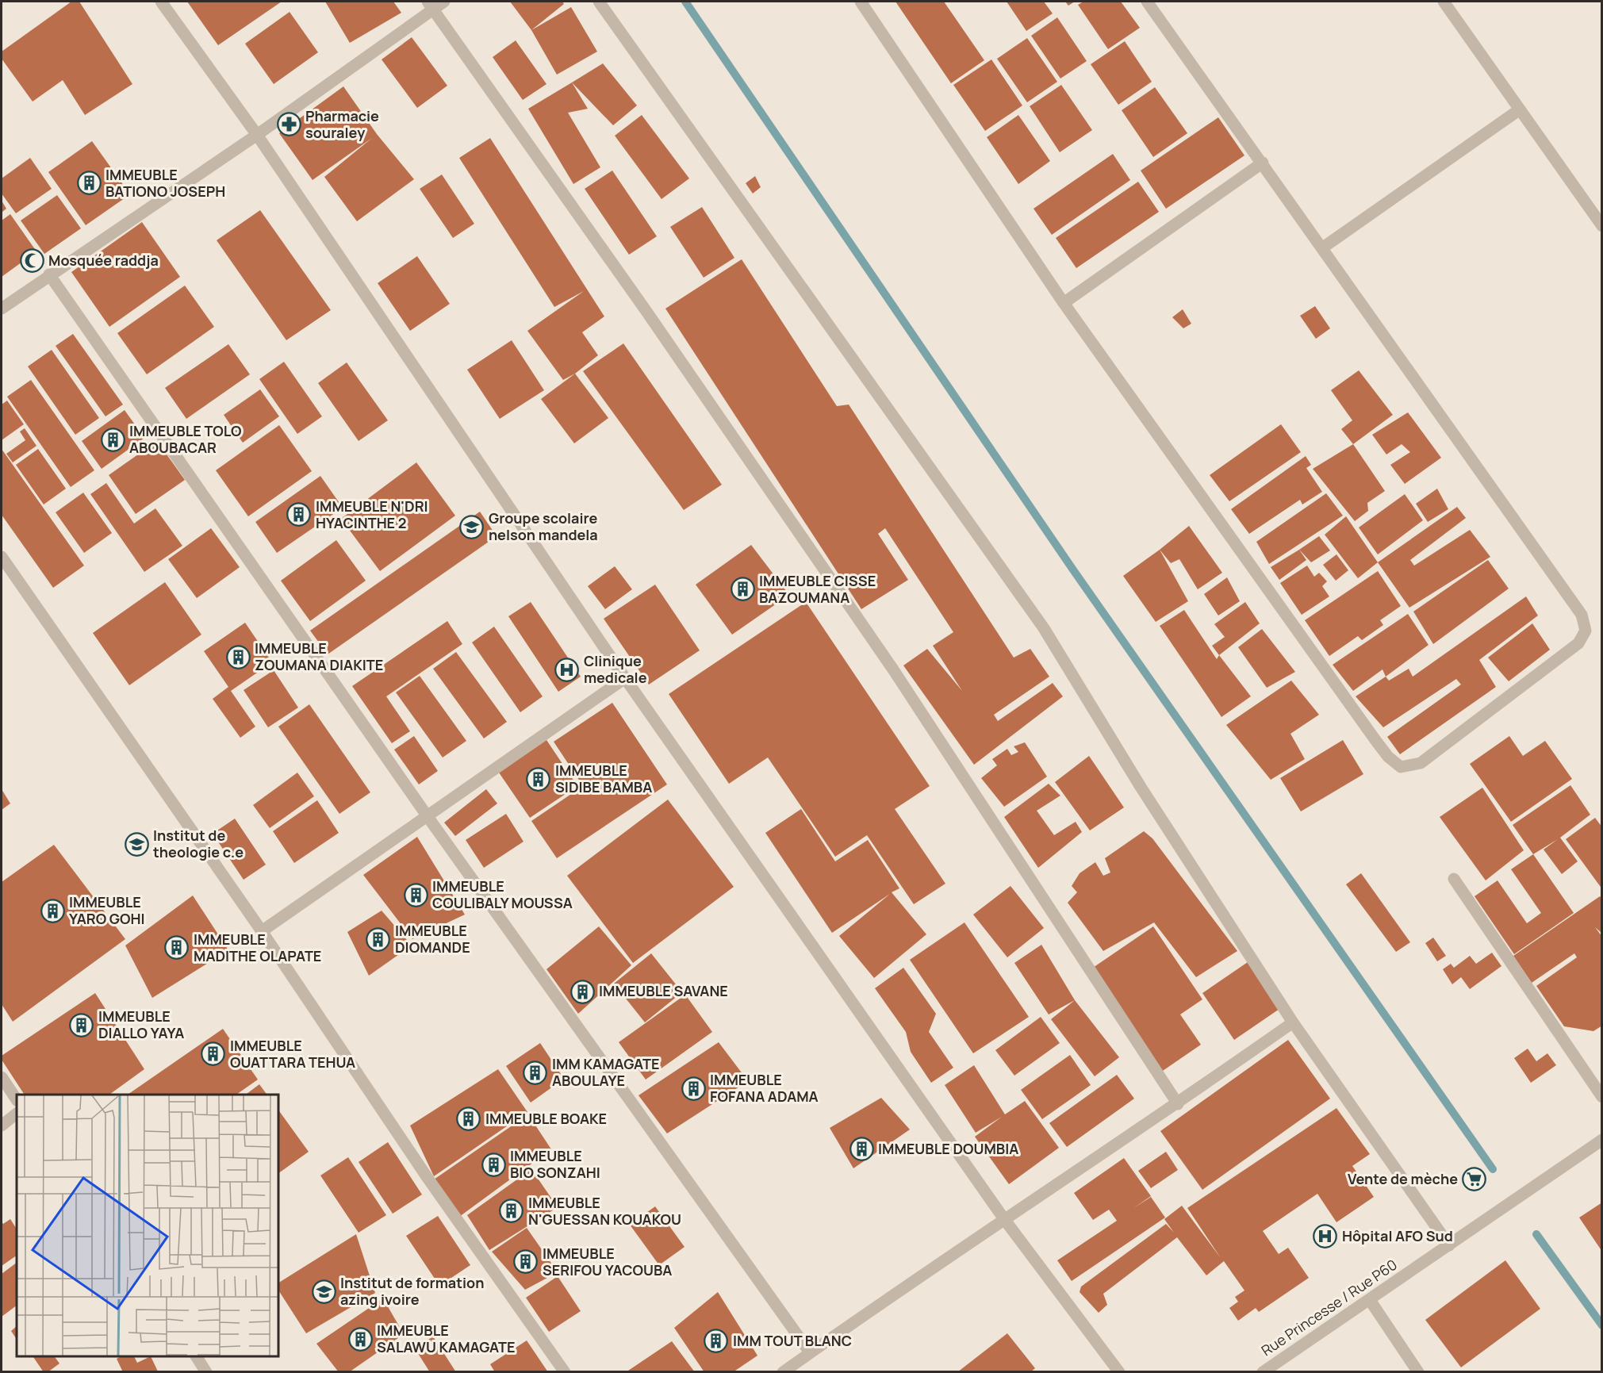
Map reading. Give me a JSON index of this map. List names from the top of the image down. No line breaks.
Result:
{"streets":{"street":["Rue Princesse / Rue P60"]},"places":{"pharmacy":["Pharmacie souraley"],"building":["IMMEUBLE BATIONO JOSEPH","IMMEUBLE TOLO ABOUBACAR","IMMEUBLE N'DRI HYACINTHE 2","IMMEUBLE CISSE BAZOUMANA","IMMEUBLE ZOUMANA DIAKITE","IMMEUBLE SIDIBE BAMBA","IMMEUBLE COULIBALY MOUSSA","IMMEUBLE YARO GOHI","IMMEUBLE DIOMANDE","IMMEUBLE MADITHE OLAPATE","IMMEUBLE SAVANE","IMMEUBLE DIALLO YAYA","IMMEUBLE OUATTARA TEHUA","IMM KAMAGATE ABOULAYE","IMMEUBLE FOFANA ADAMA","IMMEUBLE BOAKE","IMMEUBLE DOUMBIA","IMMEUBLE BIO SONZAHI","IMMEUBLE N'GUESSAN KOUAKOU","IMMEUBLE SERIFOU YACOUBA","IMMEUBLE SALAWU KAMAGATE","IMM TOUT BLANC"],"mosque":["Mosquée raddja"],"school or university":["Groupe scolaire nelson mandela","Institut de theologie c.e","Institut de formation azing ivoire"],"hospital":["Clinique medicale","Hôpital AFO Sud"],"supermarket":["Vente de mèche"]}}
